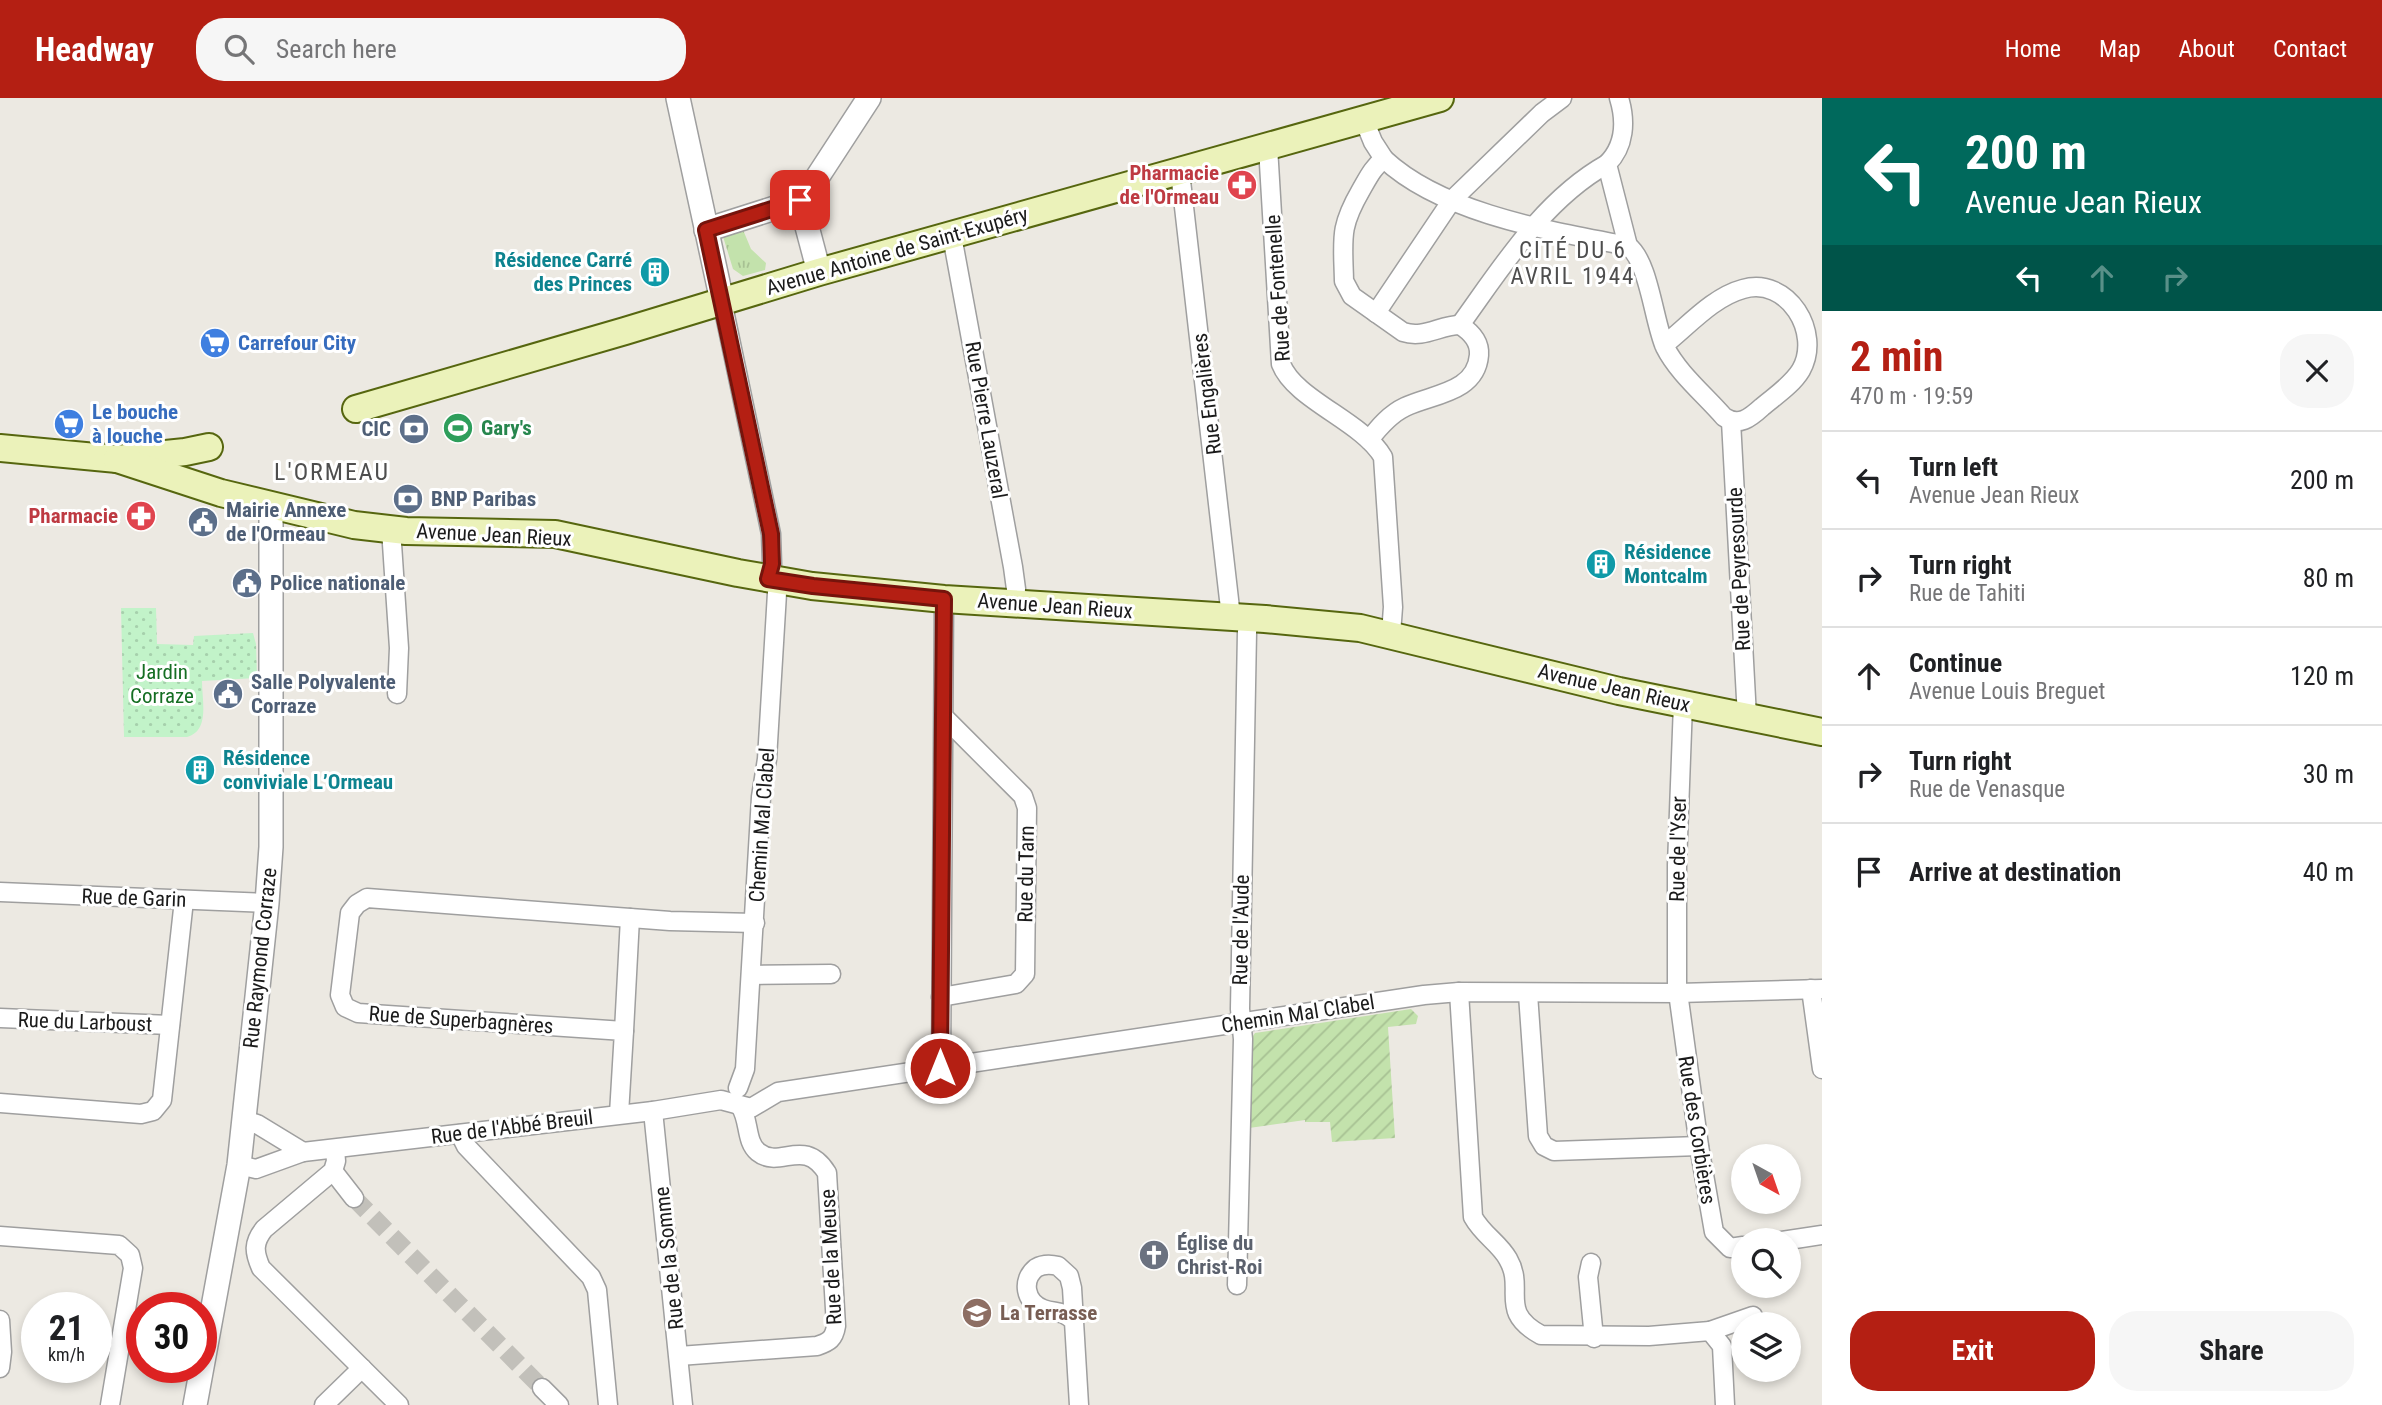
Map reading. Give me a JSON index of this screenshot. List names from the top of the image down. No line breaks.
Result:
{"streets":{"main road":["Avenue Antoine de Saint-Exupéry","Avenue Jean Rieux"],"street":["Rue de Fontenelle","Rue Engalières","Rue Pierre Lauzeral","Rue de Peyresourde","Chemin Mal Clabel","Rue de l'Yser","Rue du Tarn","Rue de Garin","Rue de l'Aude","Rue Raymond Corraze","Rue de Superbagnères","Rue du Larboust","Rue de l'Abbé Breuil","Rue des Corbières","Rue de la Meuse","Rue de la Somme"]},"crossings":[["Avenue Antoine de Saint-Exupéry","Rue de Fontenelle"],["Avenue Antoine de Saint-Exupéry","Rue Engalières"],["Avenue Antoine de Saint-Exupéry","Rue Pierre Lauzeral"],["Avenue Antoine de Saint-Exupéry","Chemin Mal Clabel"],["Rue de Fontenelle","Avenue Jean Rieux"],["Rue Engalières","Avenue Jean Rieux"],["Rue Engalières","Rue de l'Aude"],["Rue Pierre Lauzeral","Avenue Jean Rieux"],["Avenue Jean Rieux","Rue de Peyresourde"],["Avenue Jean Rieux","Chemin Mal Clabel"],["Avenue Jean Rieux","Rue de l'Yser"],["Avenue Jean Rieux","Rue de l'Aude"],["Avenue Jean Rieux","Rue Raymond Corraze"],["Chemin Mal Clabel","Rue de l'Yser"],["Chemin Mal Clabel","Rue de l'Aude"],["Chemin Mal Clabel","Rue de Superbagnères"],["Chemin Mal Clabel","Rue de l'Abbé Breuil"],["Chemin Mal Clabel","Rue des Corbières"],["Chemin Mal Clabel","Rue de la Meuse"],["Rue de l'Yser","Rue des Corbières"],["Rue de Garin","Rue Raymond Corraze"],["Rue de Garin","Rue du Larboust"],["Rue Raymond Corraze","Rue de l'Abbé Breuil"],["Rue de l'Abbé Breuil","Rue de la Meuse"],["Rue de l'Abbé Breuil","Rue de la Somme"],["Rue de la Meuse","Rue de la Somme"]],"districts":["CITÉ DU 6 AVRIL 1944","L'ORMEAU"],"parks":["Jardin Corraze"],"places":{"pharmacy":["Pharmacie de l'Ormeau","Pharmacie"],"building":["Résidence Carré des Princes","Résidence Montcalm","Résidence conviviale L’Ormeau"],"supermarket":["Carrefour City","Le bouche à louche"],"sports":["Gary's"],"bank":["CIC","BNP Paribas"],"public building":["Mairie Annexe de l'Ormeau","Police nationale","Salle Polyvalente Corraze"],"church":["Église du Christ-Roi"],"school or university":["La Terrasse"]},"north":"bottom right","page":{"header":"Headway","search":"Search here","nav":["Home","Map","About","Contact"],"turn":["200 m","Avenue Jean Rieux"],"heading":["2 min","470 m · 19:59"],"list":[{"name":"Turn left","note":"Avenue Jean Rieux","value":"200 m"},{"name":"Turn right","note":"Rue de Tahiti","value":"80 m"},{"name":"Continue","note":"Avenue Louis Breguet","value":"120 m"},{"name":"Turn right","note":"Rue de Venasque","value":"30 m"},{"name":"Arrive at destination","value":"40 m"}],"speed":"21 km/h","limit":"30","buttons":["Exit","Share"]}}
